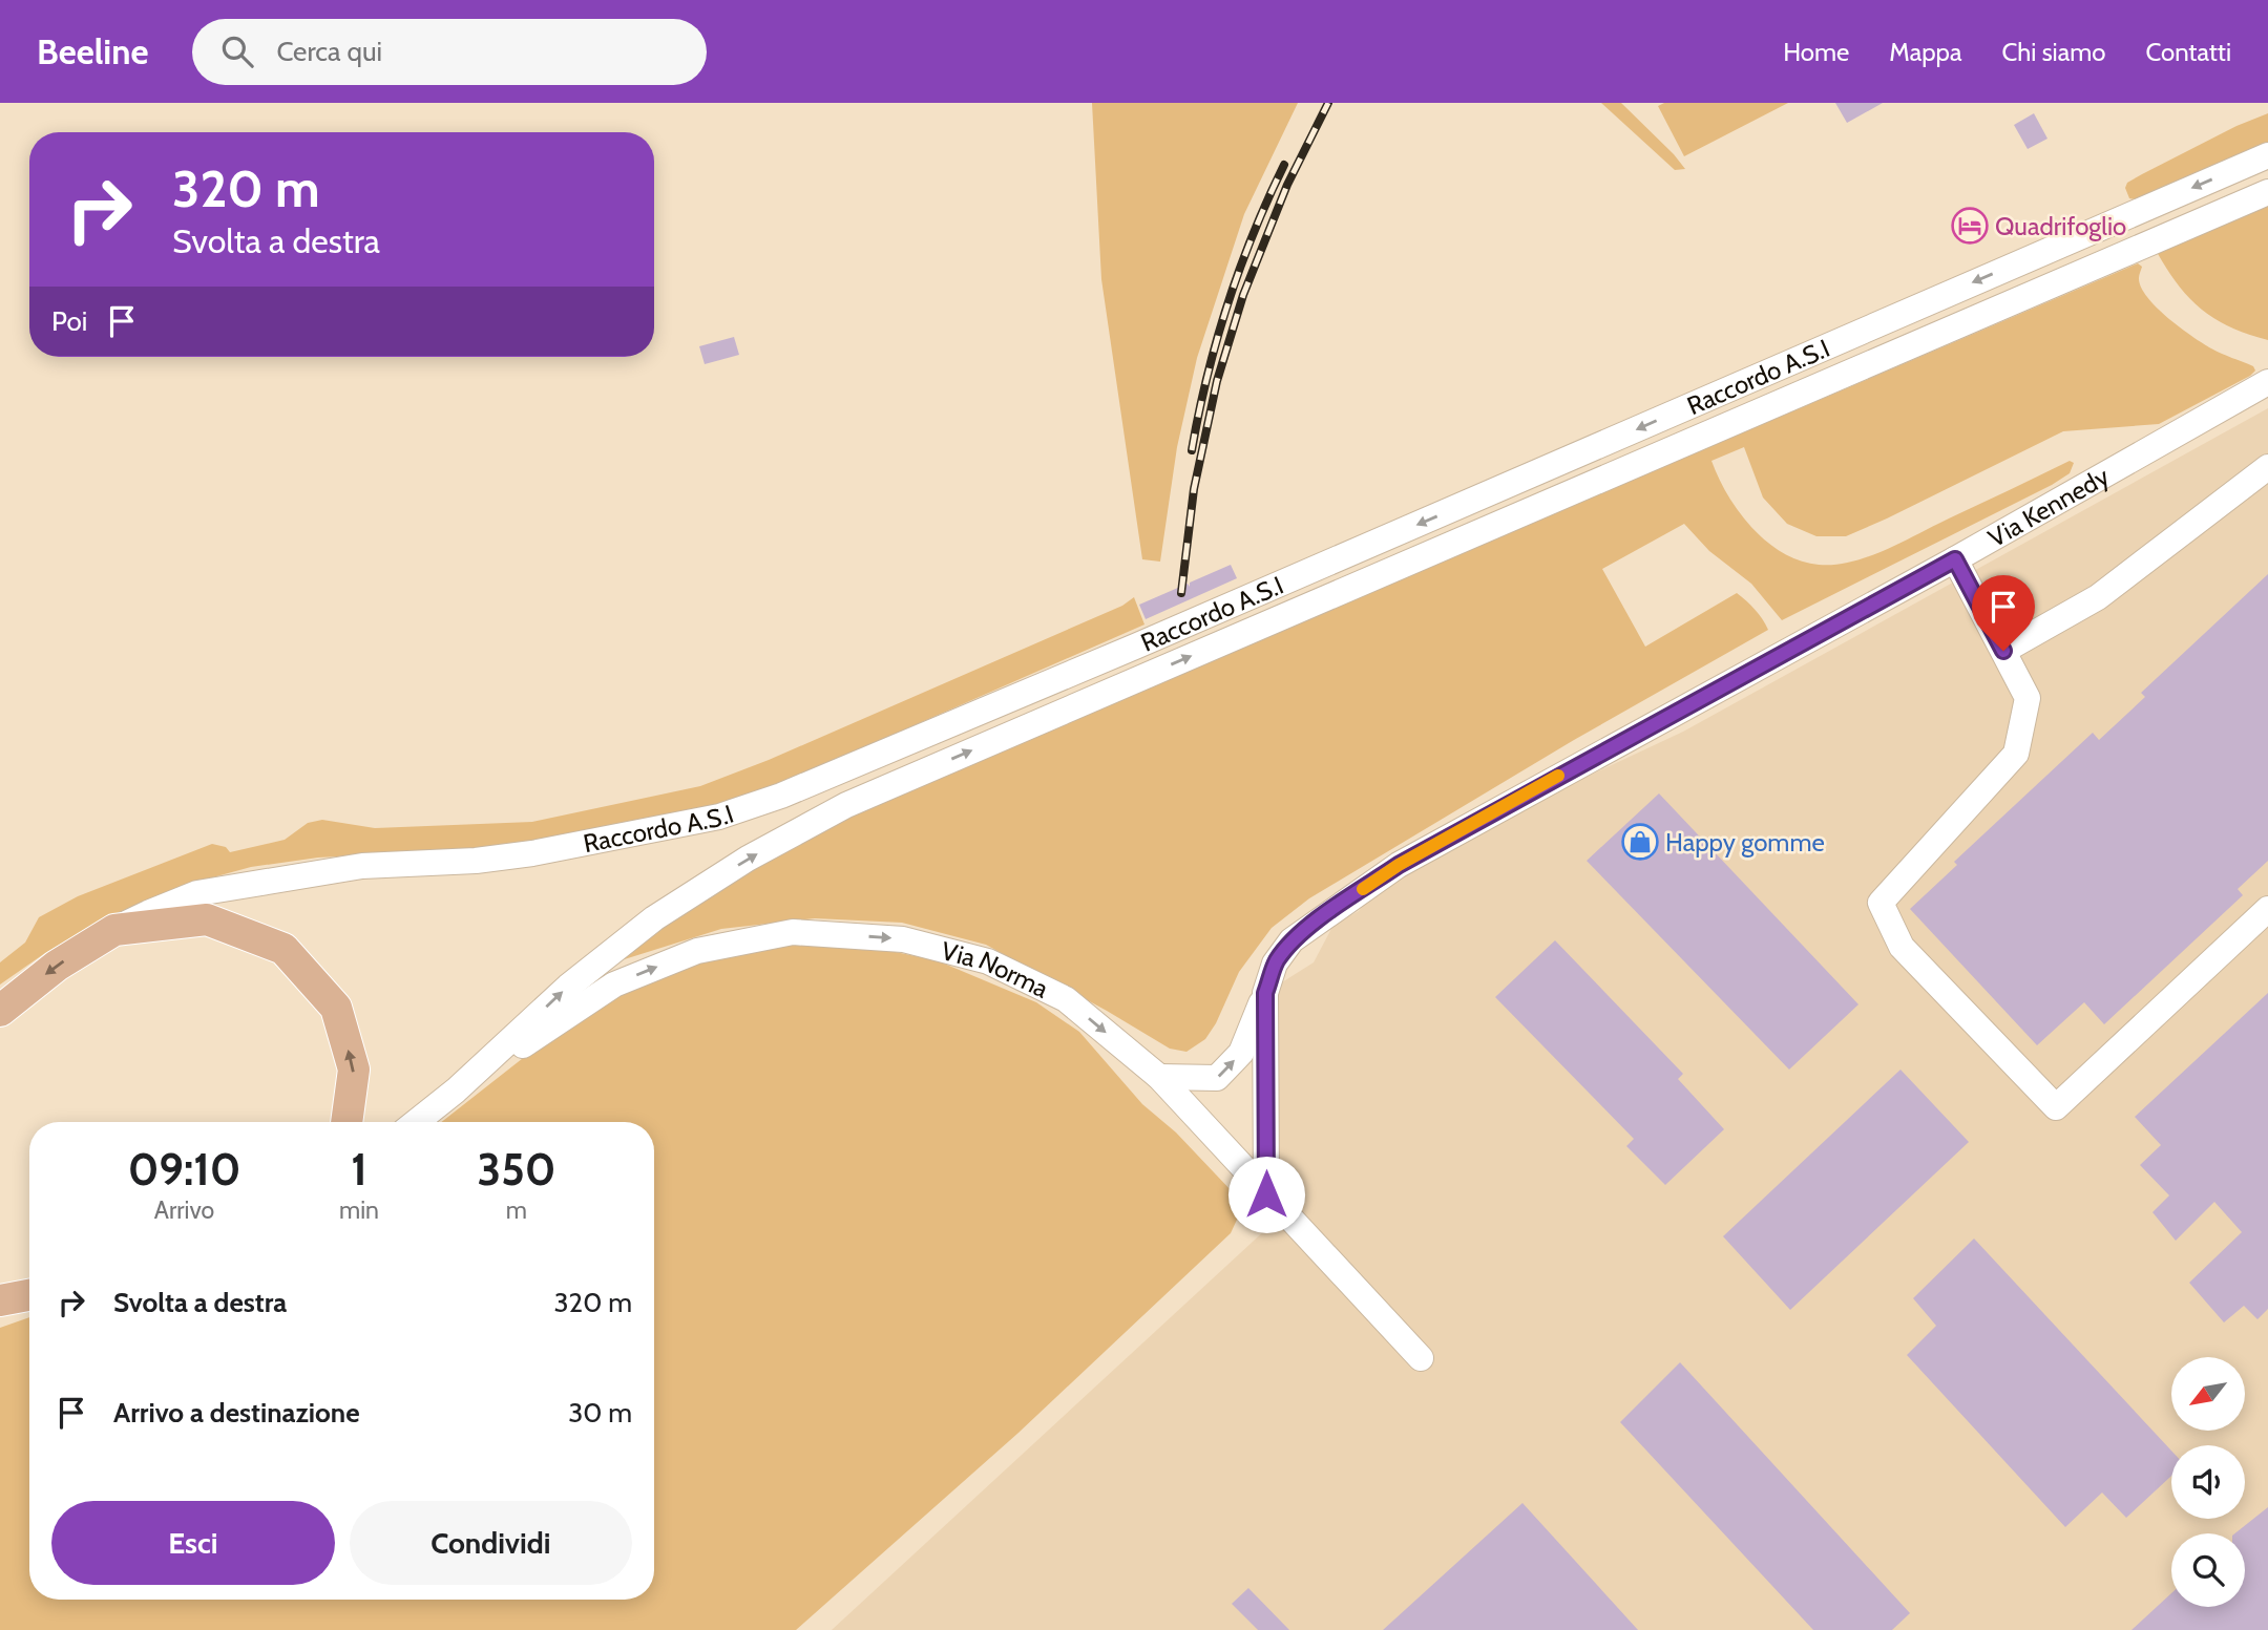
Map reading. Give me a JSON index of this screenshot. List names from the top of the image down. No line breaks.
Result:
{"streets":{"street":["Raccordo A.S.I","Via Kennedy","Via Norma"]},"crossings":[["Raccordo A.S.I","Via Norma"],["Via Kennedy","Via Norma"]],"one_way":["Via Norma"],"places":{"hotel":["Quadrifoglio"],"shop":["Happy gomme"]},"north":"bottom left","page":{"header":"Beeline","search":"Cerca qui","nav":["Home","Mappa","Chi siamo","Contatti"],"turn":["320 m","Svolta a destra"],"then":"Poi","eta":["09:10","Arrivo","1","min","350","m"],"list":[{"name":"Svolta a destra","value":"320 m"},{"name":"Arrivo a destinazione","value":"30 m"}],"buttons":["Esci","Condividi"]}}
